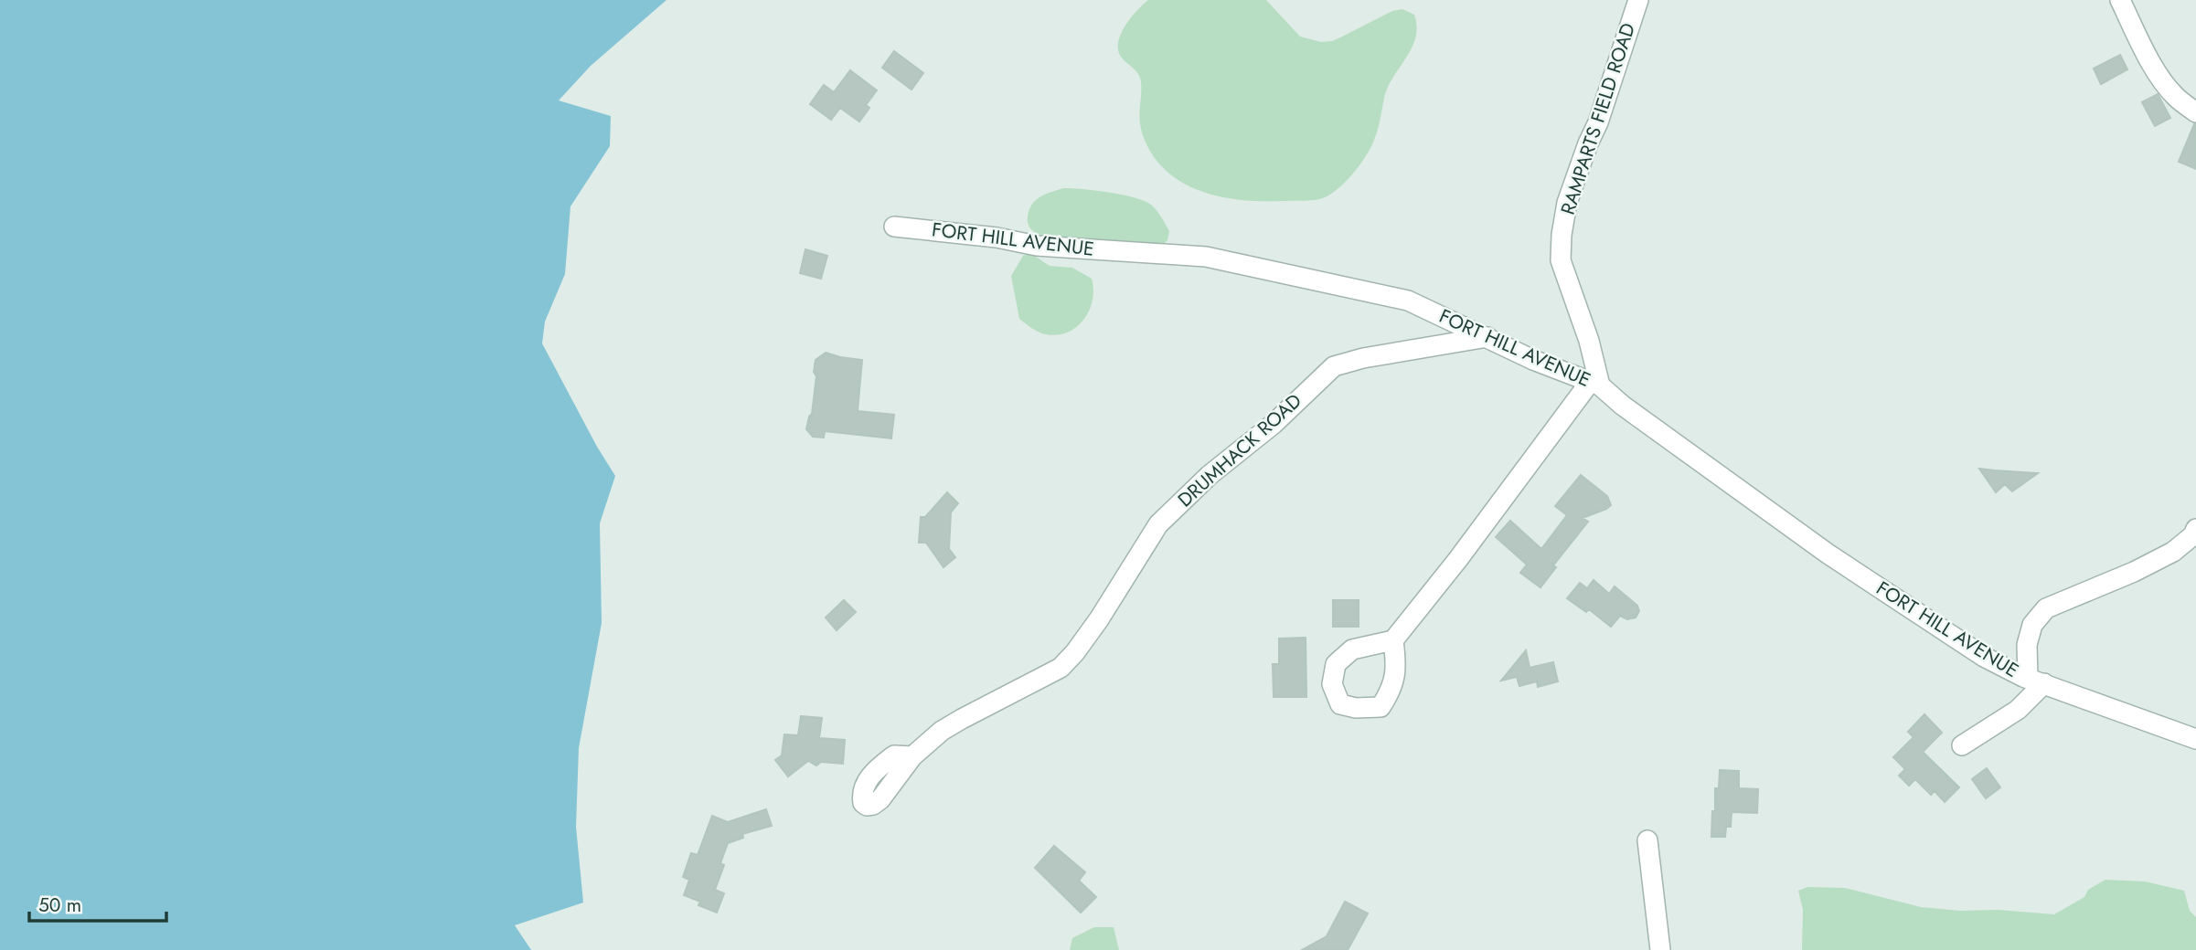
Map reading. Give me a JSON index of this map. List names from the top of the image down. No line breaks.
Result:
{"streets":{"street":["RAMPARTS FIELD ROAD","FORT HILL AVENUE","DRUMHACK ROAD"]},"crossings":[["RAMPARTS FIELD ROAD","FORT HILL AVENUE"],["FORT HILL AVENUE","DRUMHACK ROAD"]],"scale_bar":"50 m"}
